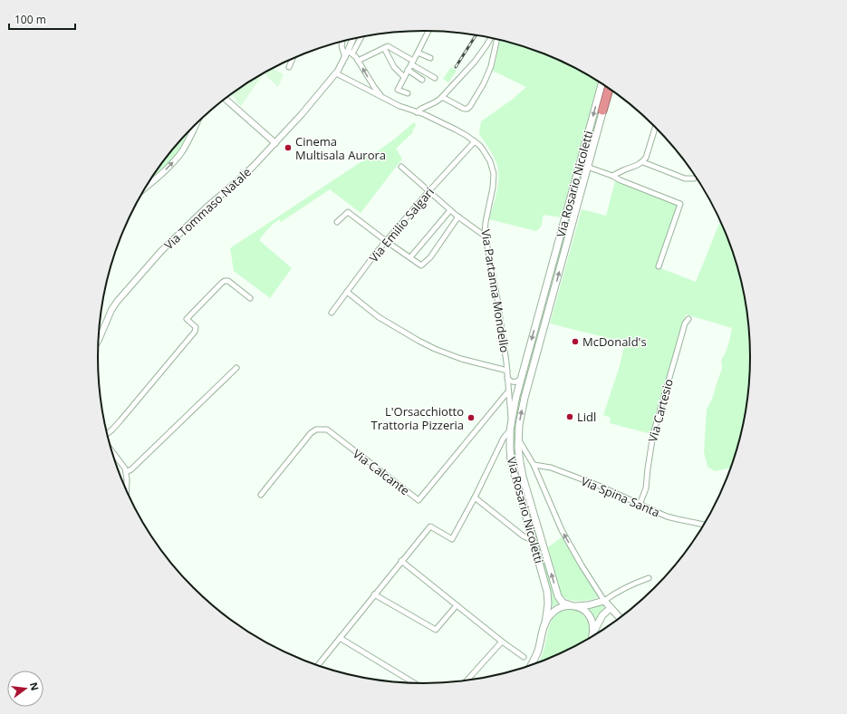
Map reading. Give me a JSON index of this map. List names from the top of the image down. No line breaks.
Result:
{"streets":{"main road":["Via Rosario Nicoletti"],"street":["Via Tommaso Natale","Via Emilio Salgari","Via Partanna Mondello","Via Cartesio","Via Calcante","Via Spina Santa"]},"crossings":[["Via Rosario Nicoletti","Via Partanna Mondello"],["Via Tommaso Natale","Via Partanna Mondello"],["Via Emilio Salgari","Via Partanna Mondello"],["Via Partanna Mondello","Via Calcante"],["Via Cartesio","Via Spina Santa"]],"places":["Cinema Multisala Aurora","McDonald's","Lidl","L'Orsacchiotto Trattoria Pizzeria"],"scale_bar":"100 m","north":"right"}
